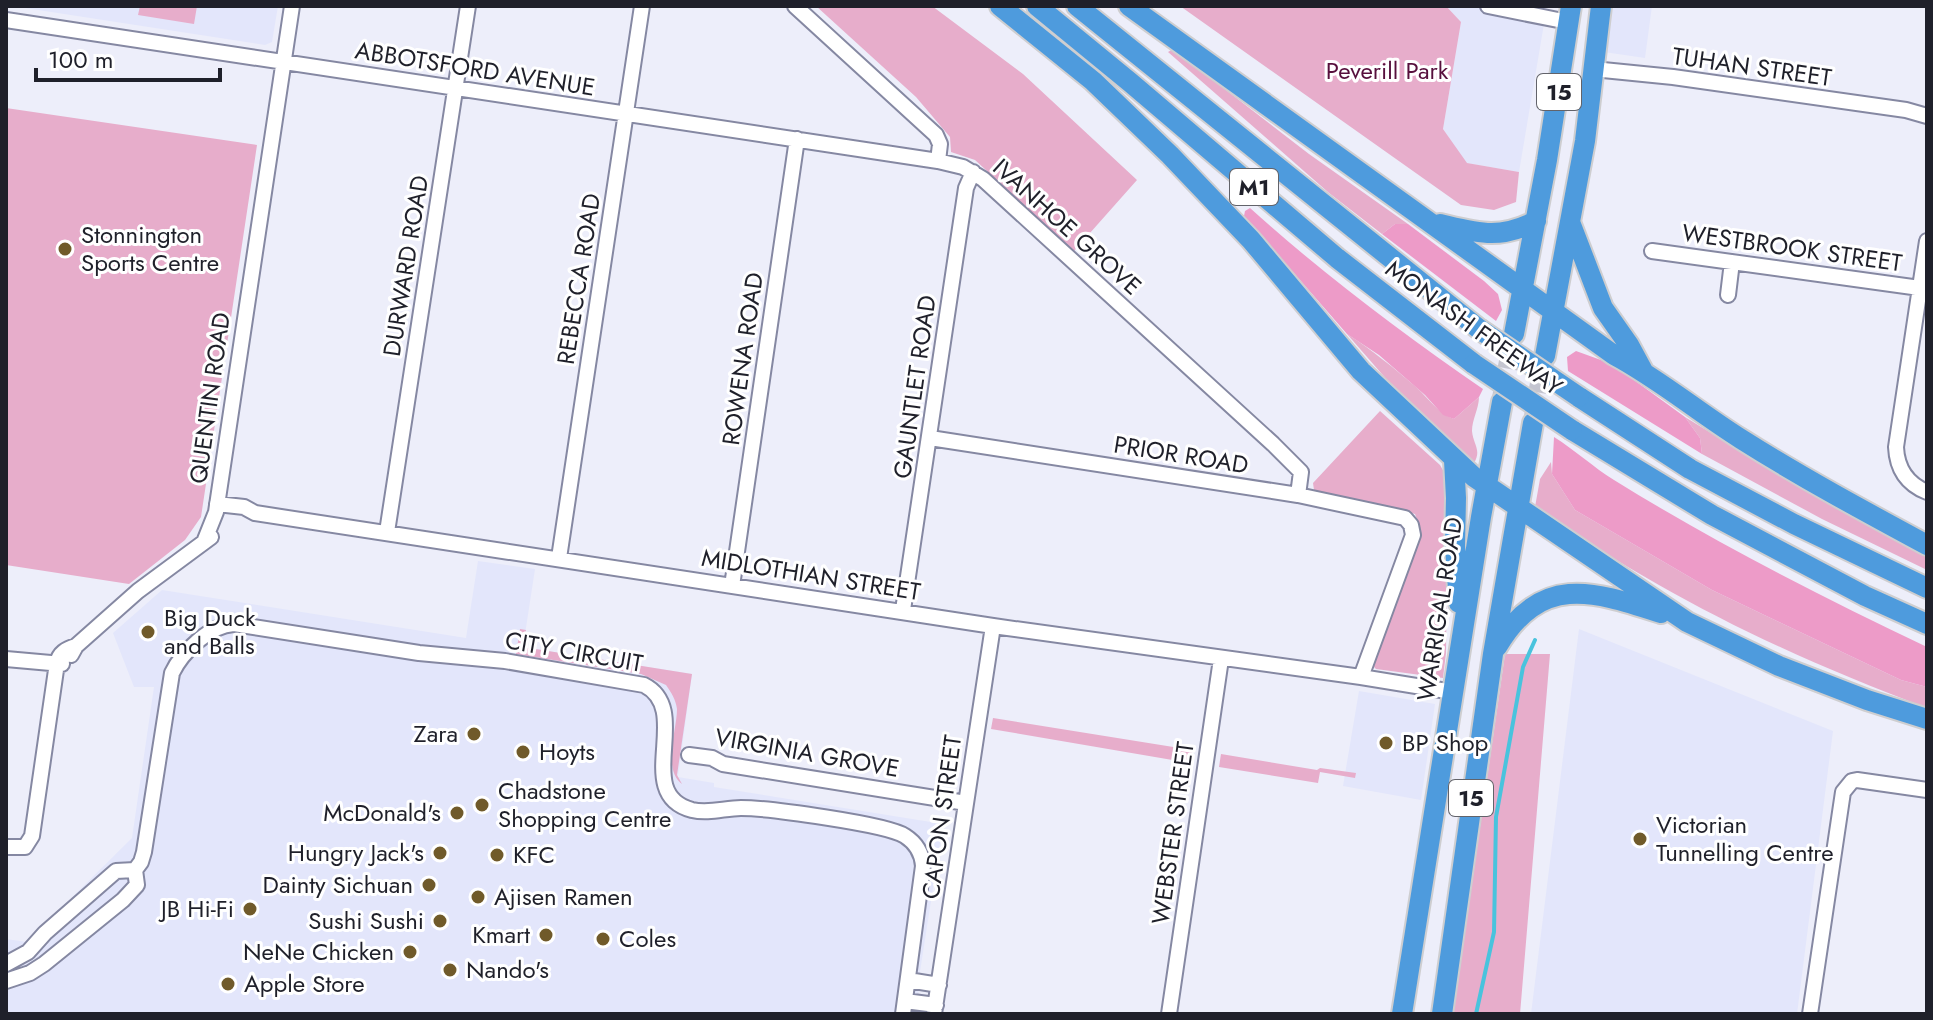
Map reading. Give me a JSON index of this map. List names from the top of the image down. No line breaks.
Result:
{"streets":{"highway":["15","M1","MONASH FREEWAY","WARRIGAL ROAD"],"street":["TUHAN STREET","ABBOTSFORD AVENUE","IVANHOE GROVE","WESTBROOK STREET","DURWARD ROAD","REBECCA ROAD","ROWENA ROAD","GAUNTLET ROAD","QUENTIN ROAD","PRIOR ROAD","MIDLOTHIAN STREET","CITY CIRCUIT","VIRGINIA GROVE","CAPON STREET","WEBSTER STREET"]},"crossings":[["TUHAN STREET","15"],["ABBOTSFORD AVENUE","IVANHOE GROVE"],["ABBOTSFORD AVENUE","DURWARD ROAD"],["ABBOTSFORD AVENUE","REBECCA ROAD"],["ABBOTSFORD AVENUE","ROWENA ROAD"],["ABBOTSFORD AVENUE","QUENTIN ROAD"],["IVANHOE GROVE","GAUNTLET ROAD"],["IVANHOE GROVE","PRIOR ROAD"],["DURWARD ROAD","MIDLOTHIAN STREET"],["REBECCA ROAD","MIDLOTHIAN STREET"],["ROWENA ROAD","MIDLOTHIAN STREET"],["GAUNTLET ROAD","PRIOR ROAD"],["GAUNTLET ROAD","MIDLOTHIAN STREET"],["QUENTIN ROAD","MIDLOTHIAN STREET"],["PRIOR ROAD","MIDLOTHIAN STREET"],["MIDLOTHIAN STREET","WARRIGAL ROAD"],["MIDLOTHIAN STREET","CAPON STREET"],["MIDLOTHIAN STREET","WEBSTER STREET"],["VIRGINIA GROVE","CAPON STREET"]],"parks":["Peverill Park"],"places":["Stonnington Sports Centre","Big Duck and Balls","Zara","BP Shop","Hoyts","Chadstone Shopping Centre","McDonald's","Victorian Tunnelling Centre","Hungry Jack's","KFC","Dainty Sichuan","Ajisen Ramen","JB Hi-Fi","Sushi Sushi","Kmart","Coles","NeNe Chicken","Nando's","Apple Store"],"scale_bar":"100 m"}
